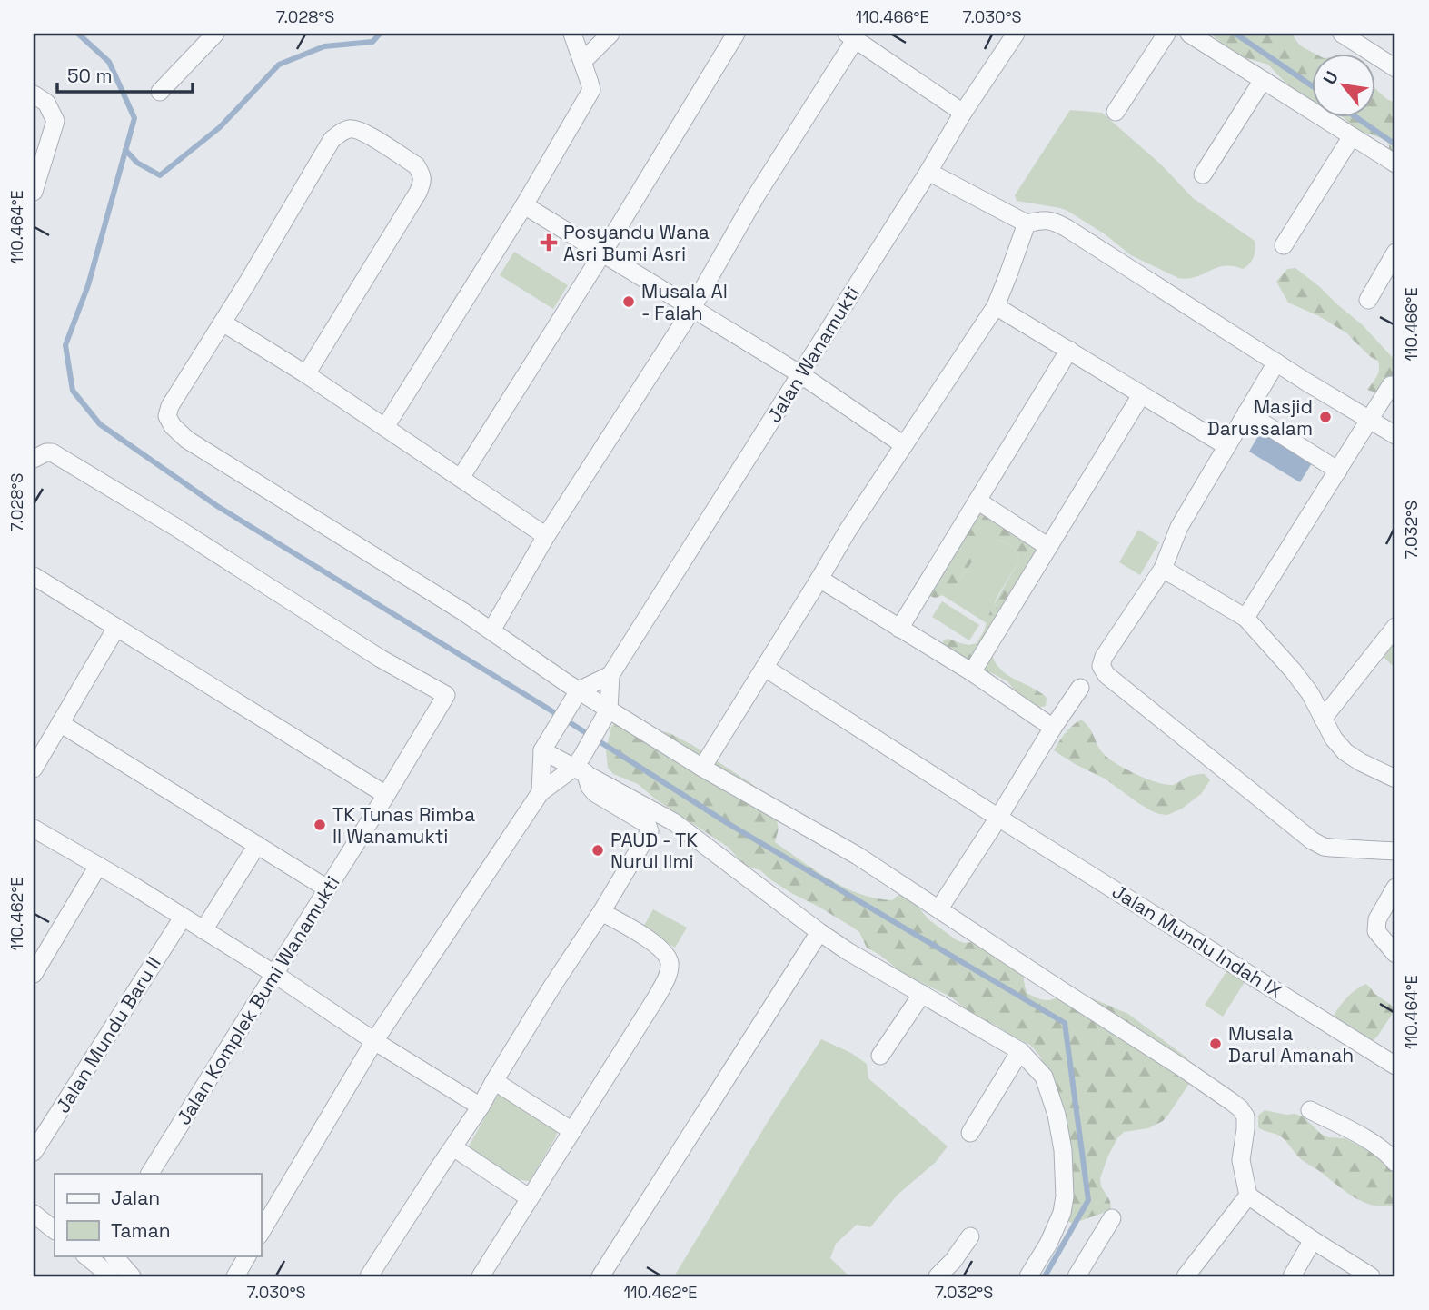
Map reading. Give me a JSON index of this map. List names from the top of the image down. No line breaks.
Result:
{"streets":{"street":["Jalan Wanamukti","Jalan Mundu Indah IX","Jalan Komplek Bumi Wanamukti","Jalan Mundu Baru II"]},"places":{"health":["Posyandu Wana Asri Bumi Asri"],"other":["Musala Al - Falah","Masjid Darussalam","TK Tunas Rimba II Wanamukti","PAUD - TK Nurul Ilmi","Musala Darul Amanah"]},"legend":["Jalan","Taman"],"scale_bar":"50 m","north":"top left","coordinates":["7.028°S","110.466°E","7.030°S","110.464°E","7.032°S","110.462°E"]}
